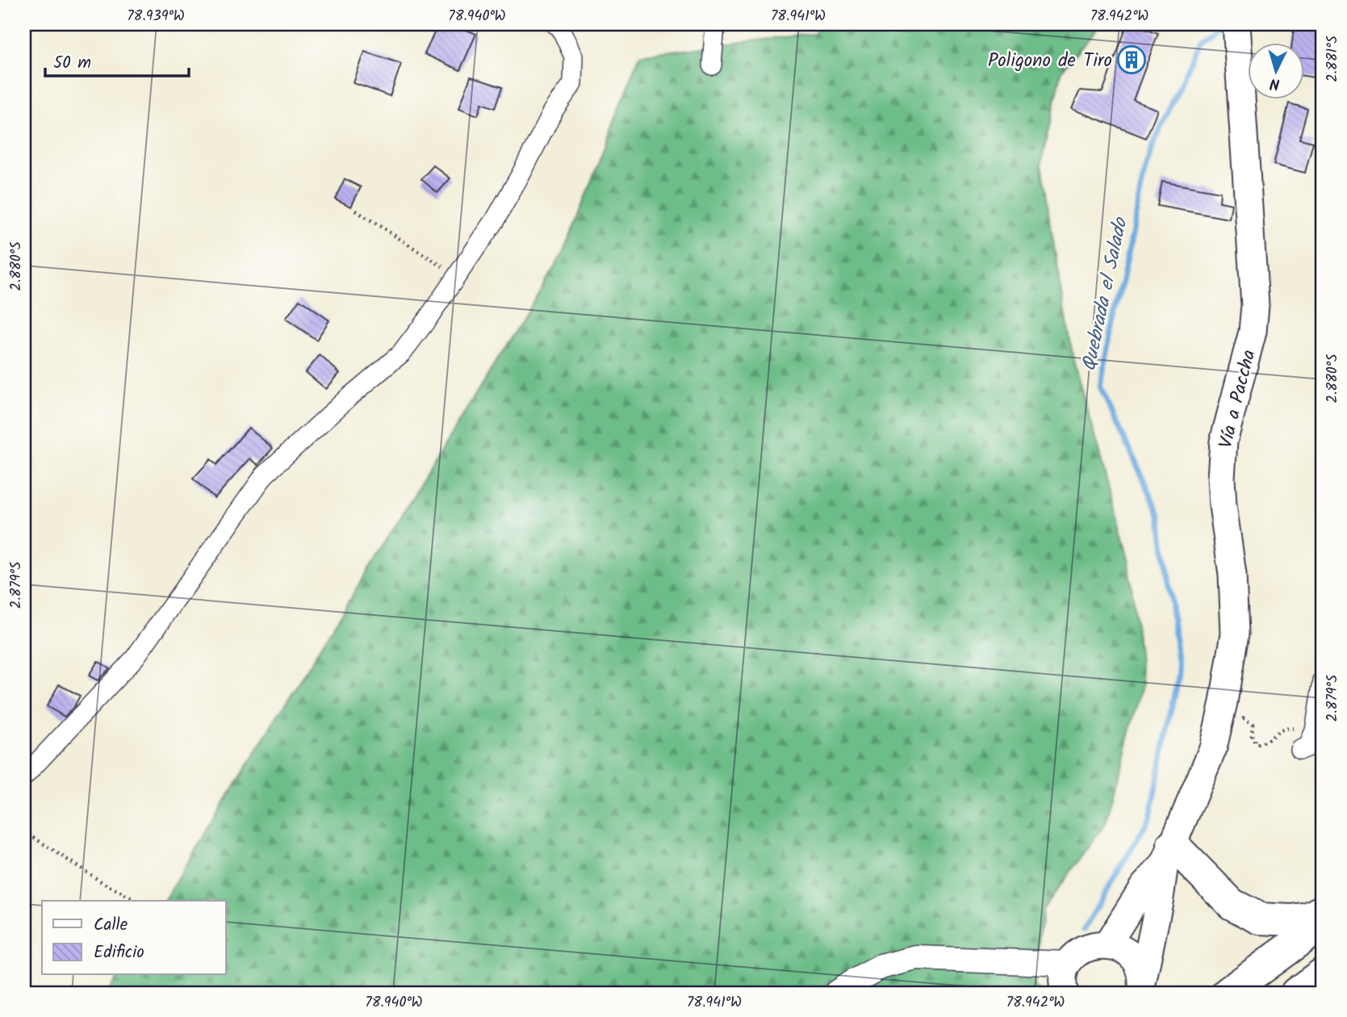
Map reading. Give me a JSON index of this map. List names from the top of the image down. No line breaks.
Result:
{"streets":{"main road":["Vía a Paccha"]},"water":["Quebrada el Salado"],"places":{"building":["Poligono de Tiro"]},"legend":["Calle","Edificio"],"scale_bar":"50 m","north":"bottom","coordinates":["78.939°W","78.940°W","78.941°W","78.942°W","2.881°S","2.880°S","2.879°S"]}
